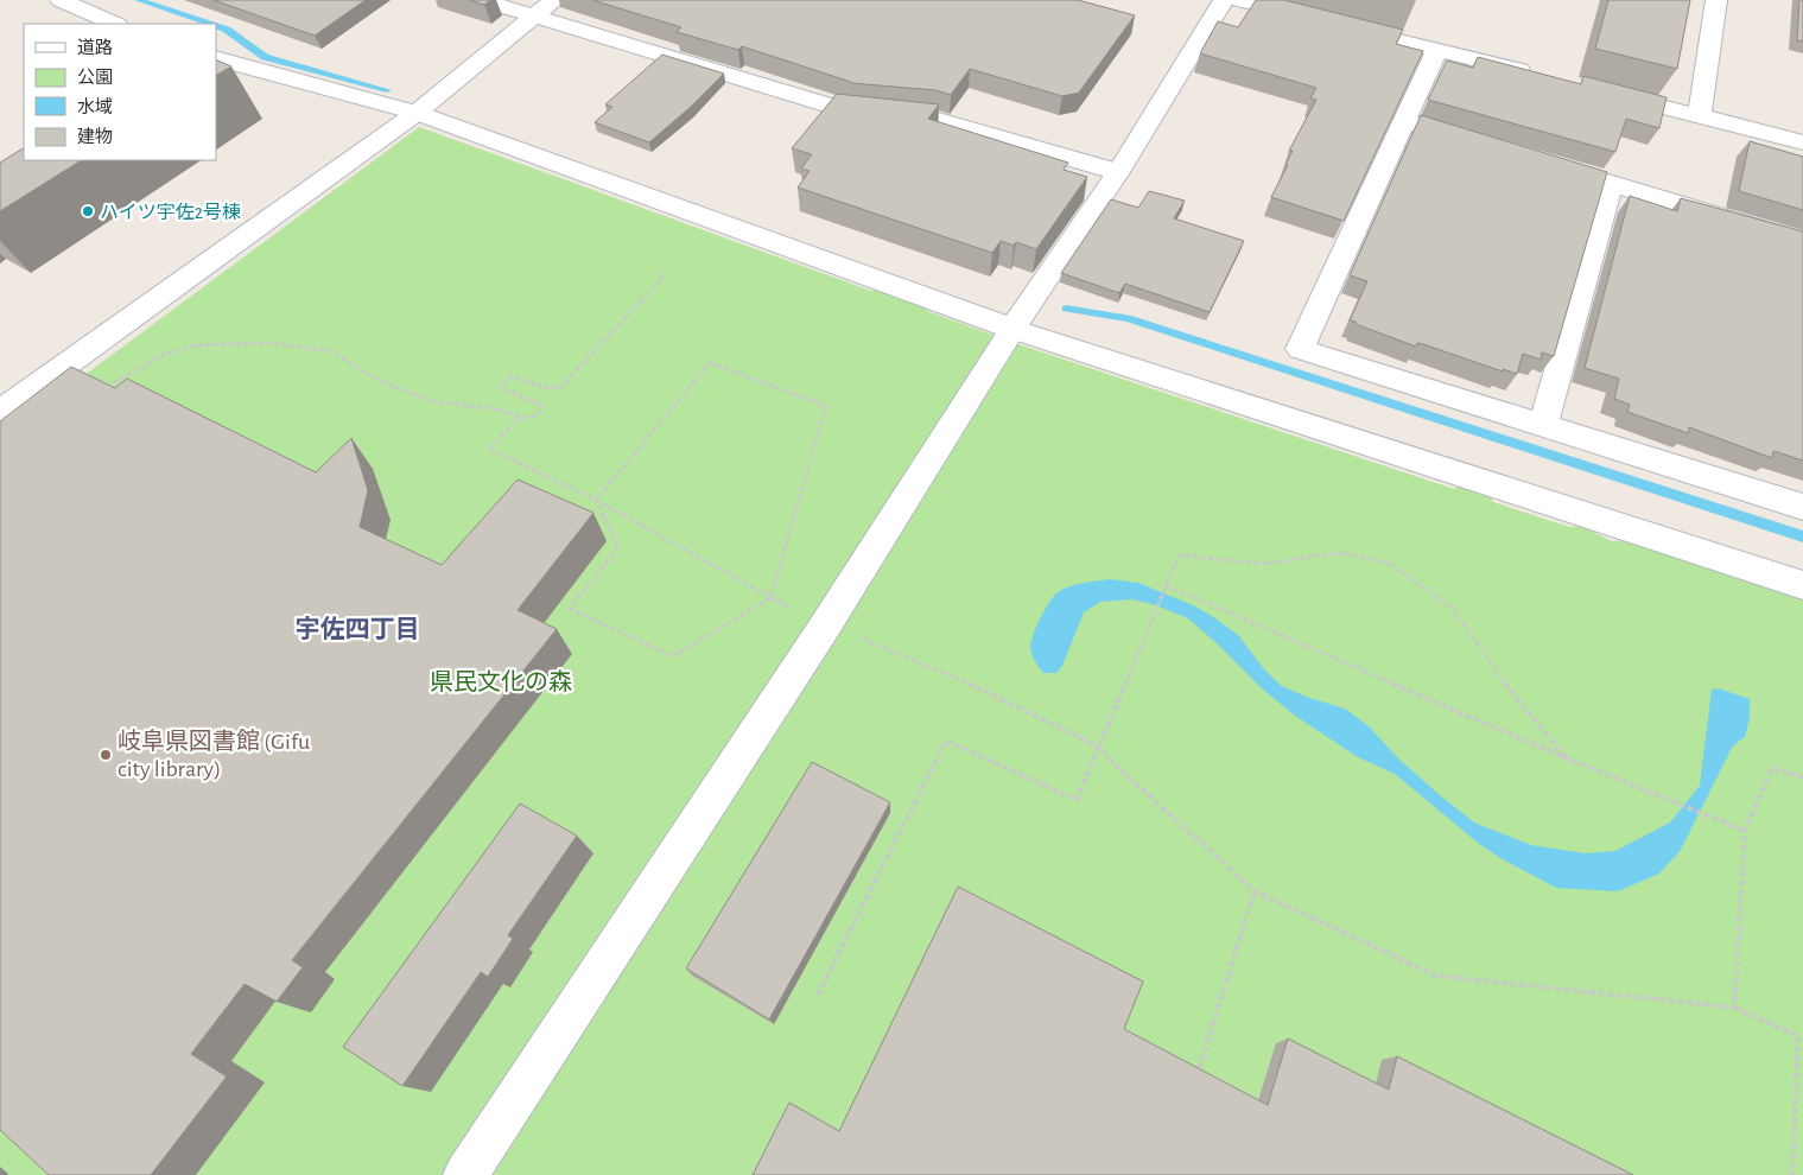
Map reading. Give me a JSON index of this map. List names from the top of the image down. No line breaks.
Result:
{"districts":["宇佐四丁目"],"parks":["県民文化の森"],"places":["ハイツ宇佐2号棟","岐阜県図書館 (Gifu city library)"],"legend":["道路","公園","水域","建物"]}
